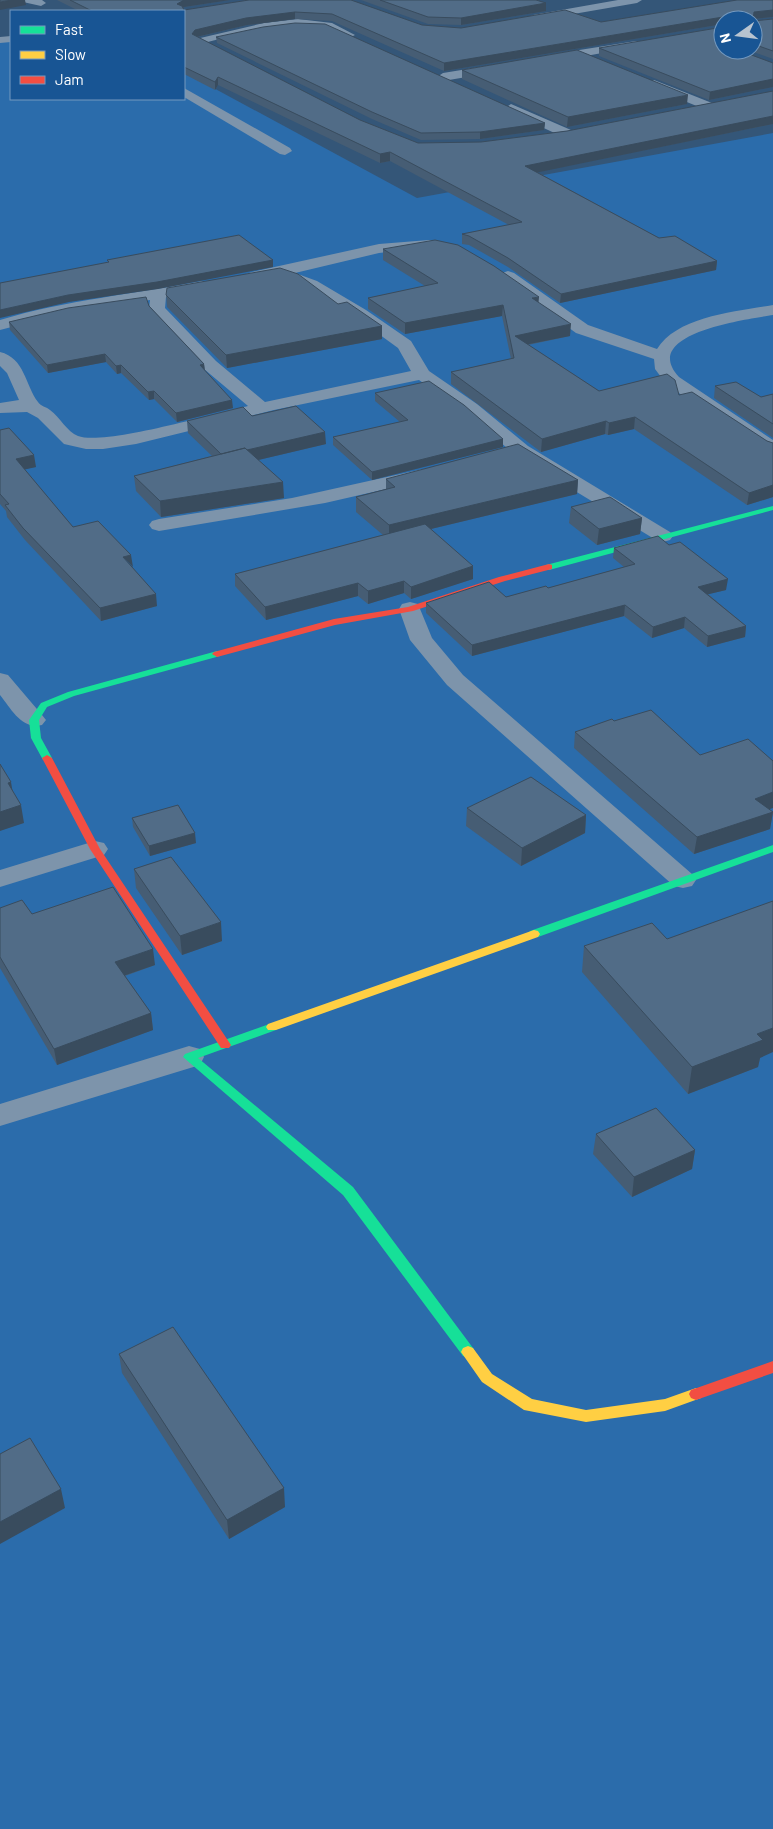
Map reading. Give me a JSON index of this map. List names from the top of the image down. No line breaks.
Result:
{"legend":["Fast","Slow","Jam"],"north":"left"}
